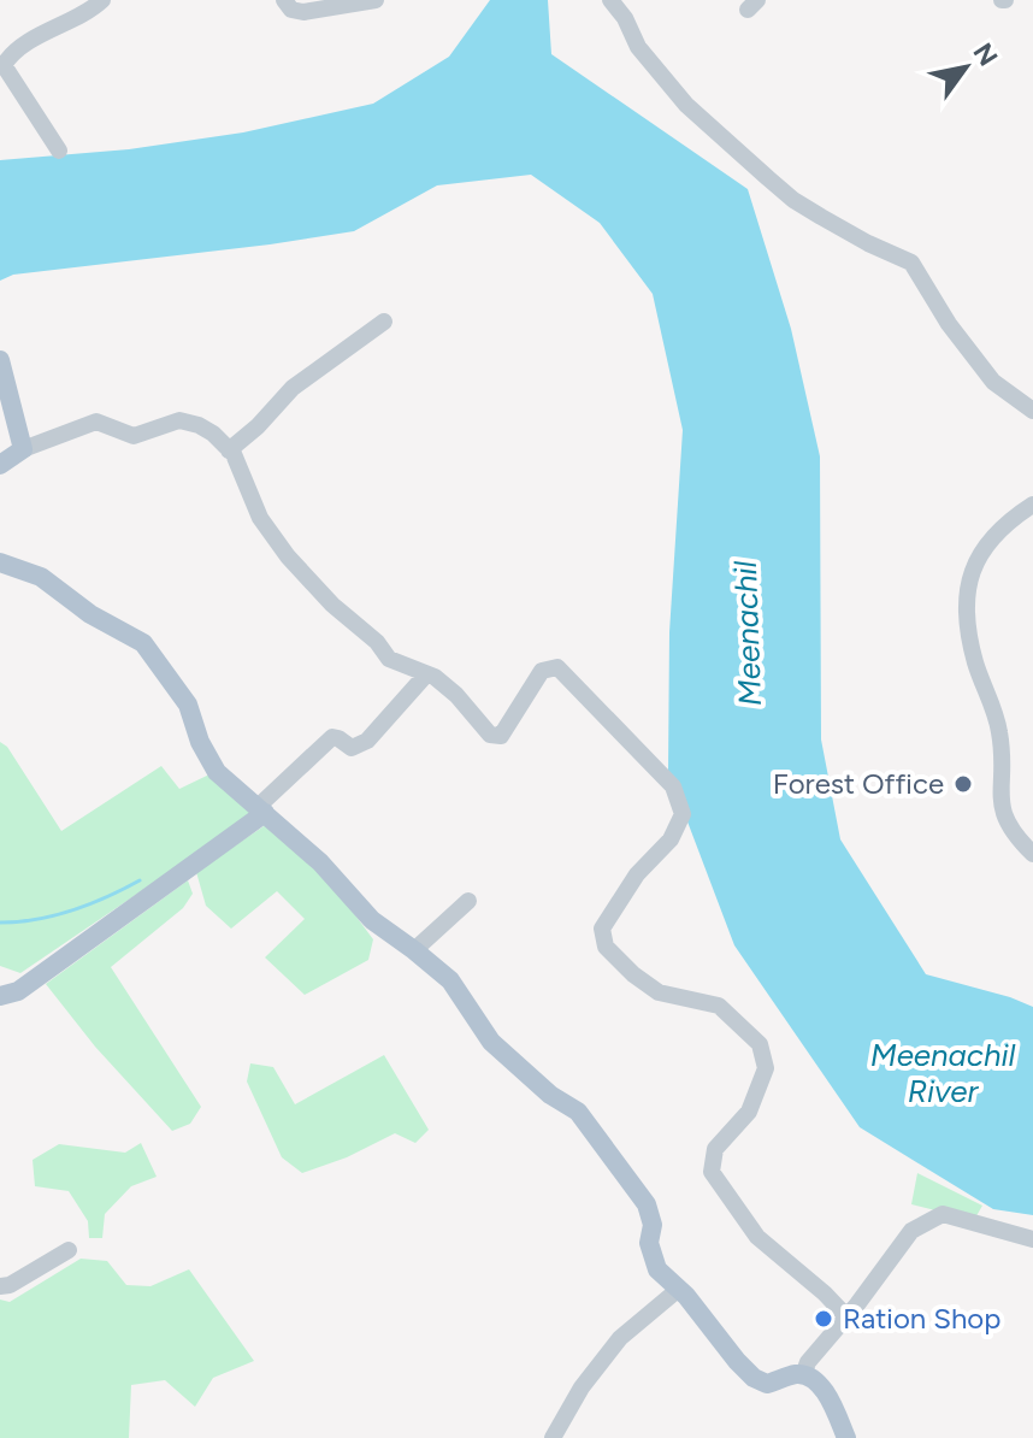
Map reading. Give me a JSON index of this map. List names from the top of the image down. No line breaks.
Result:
{"water":["Meenachil","Meenachil River"],"places":["Forest Office","Ration Shop"],"north":"top right"}
